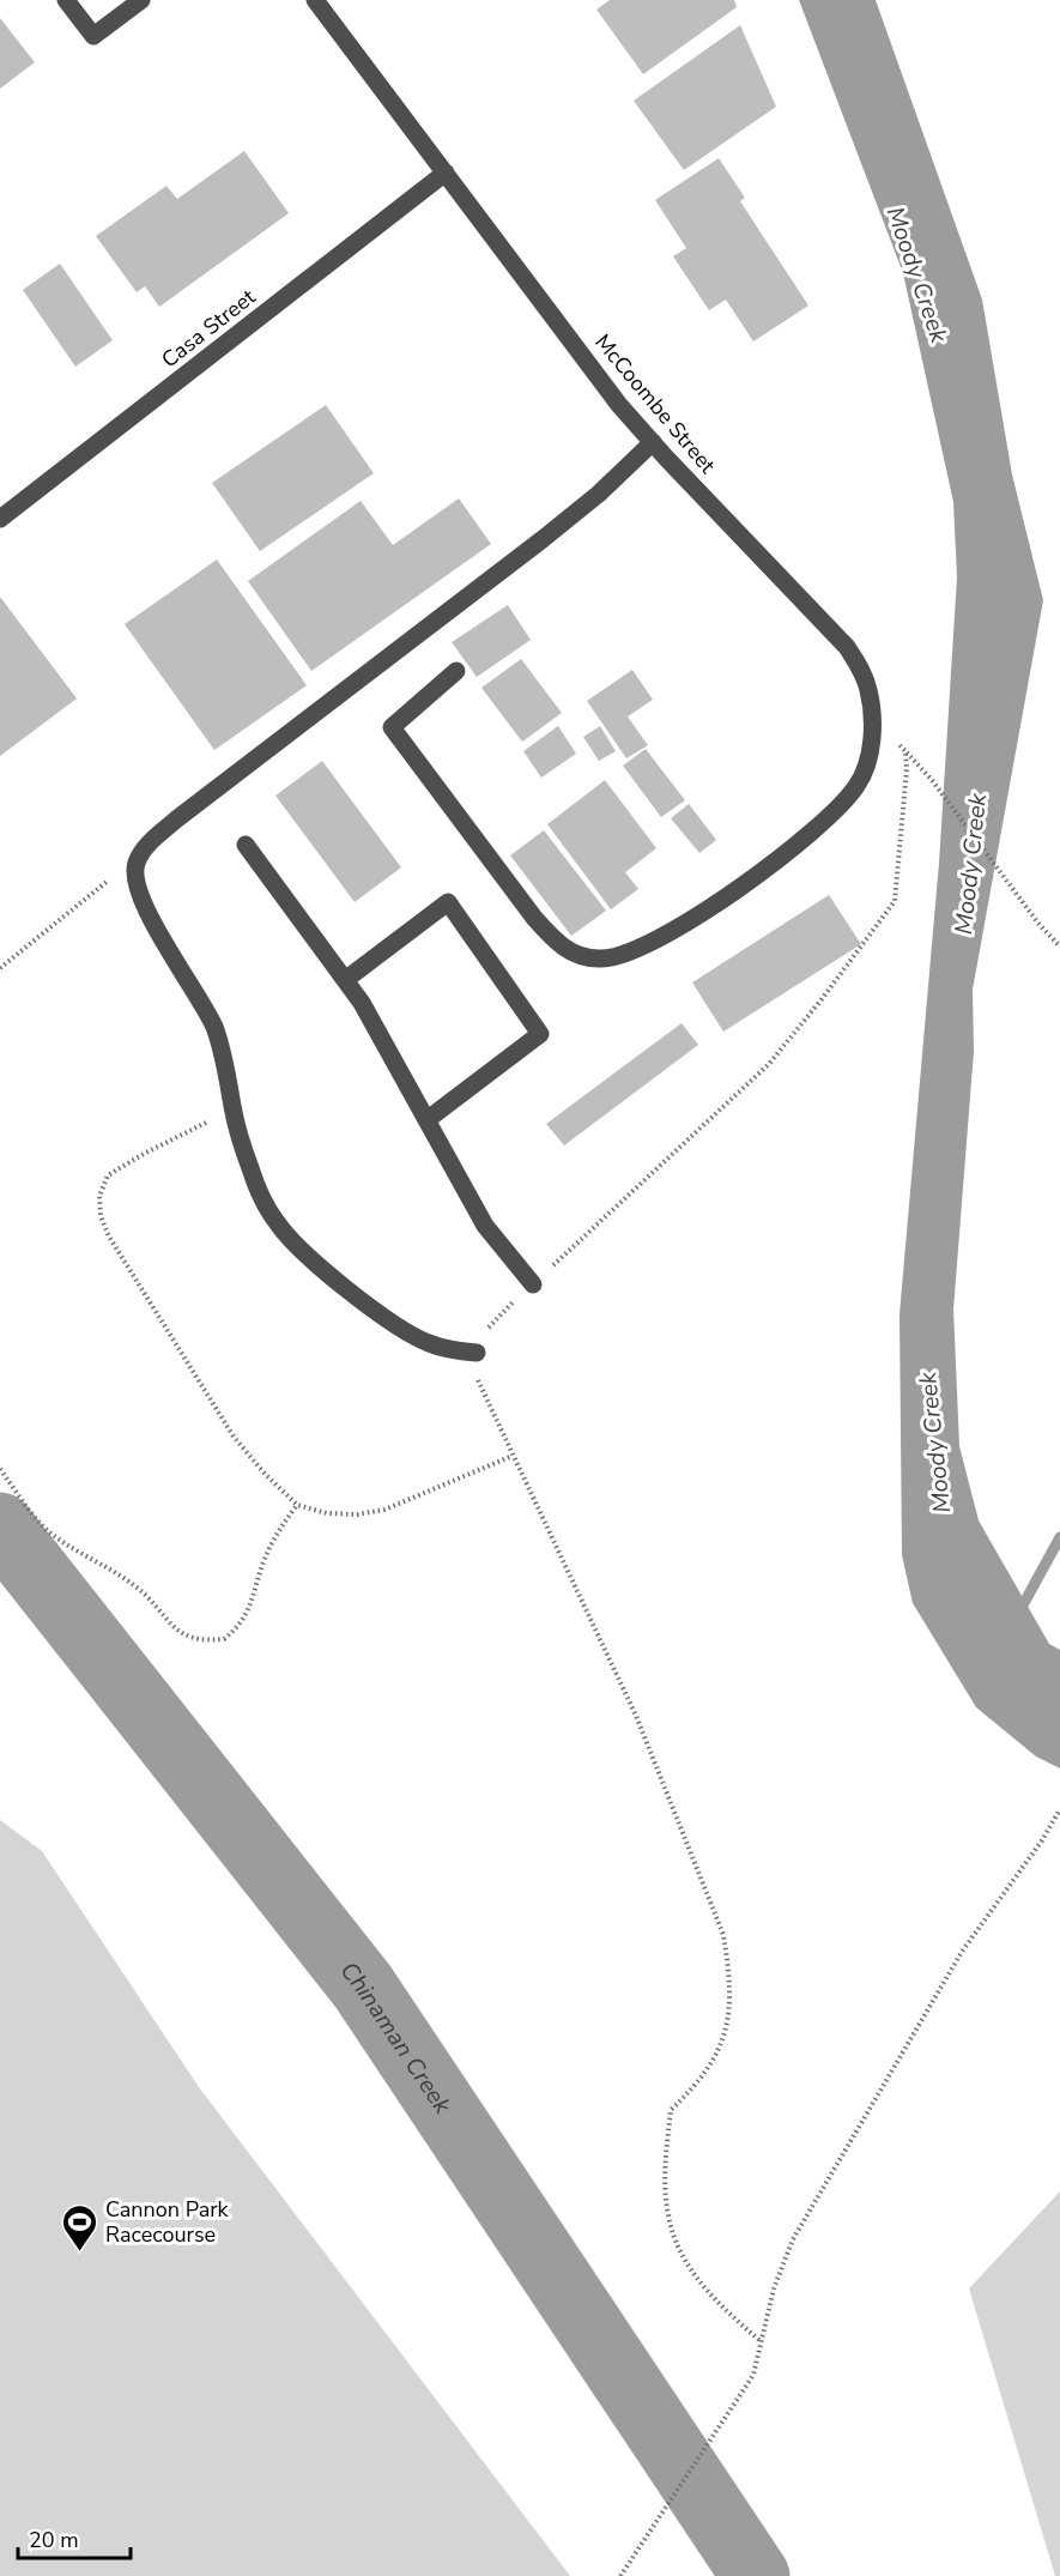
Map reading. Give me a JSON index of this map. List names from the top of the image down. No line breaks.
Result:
{"streets":{"street":["Casa Street","McCoombe Street"]},"crossings":[["Casa Street","McCoombe Street"]],"water":["Moody Creek","Chinaman Creek"],"places":{"sports":["Cannon Park Racecourse"]},"scale_bar":"20 m"}
